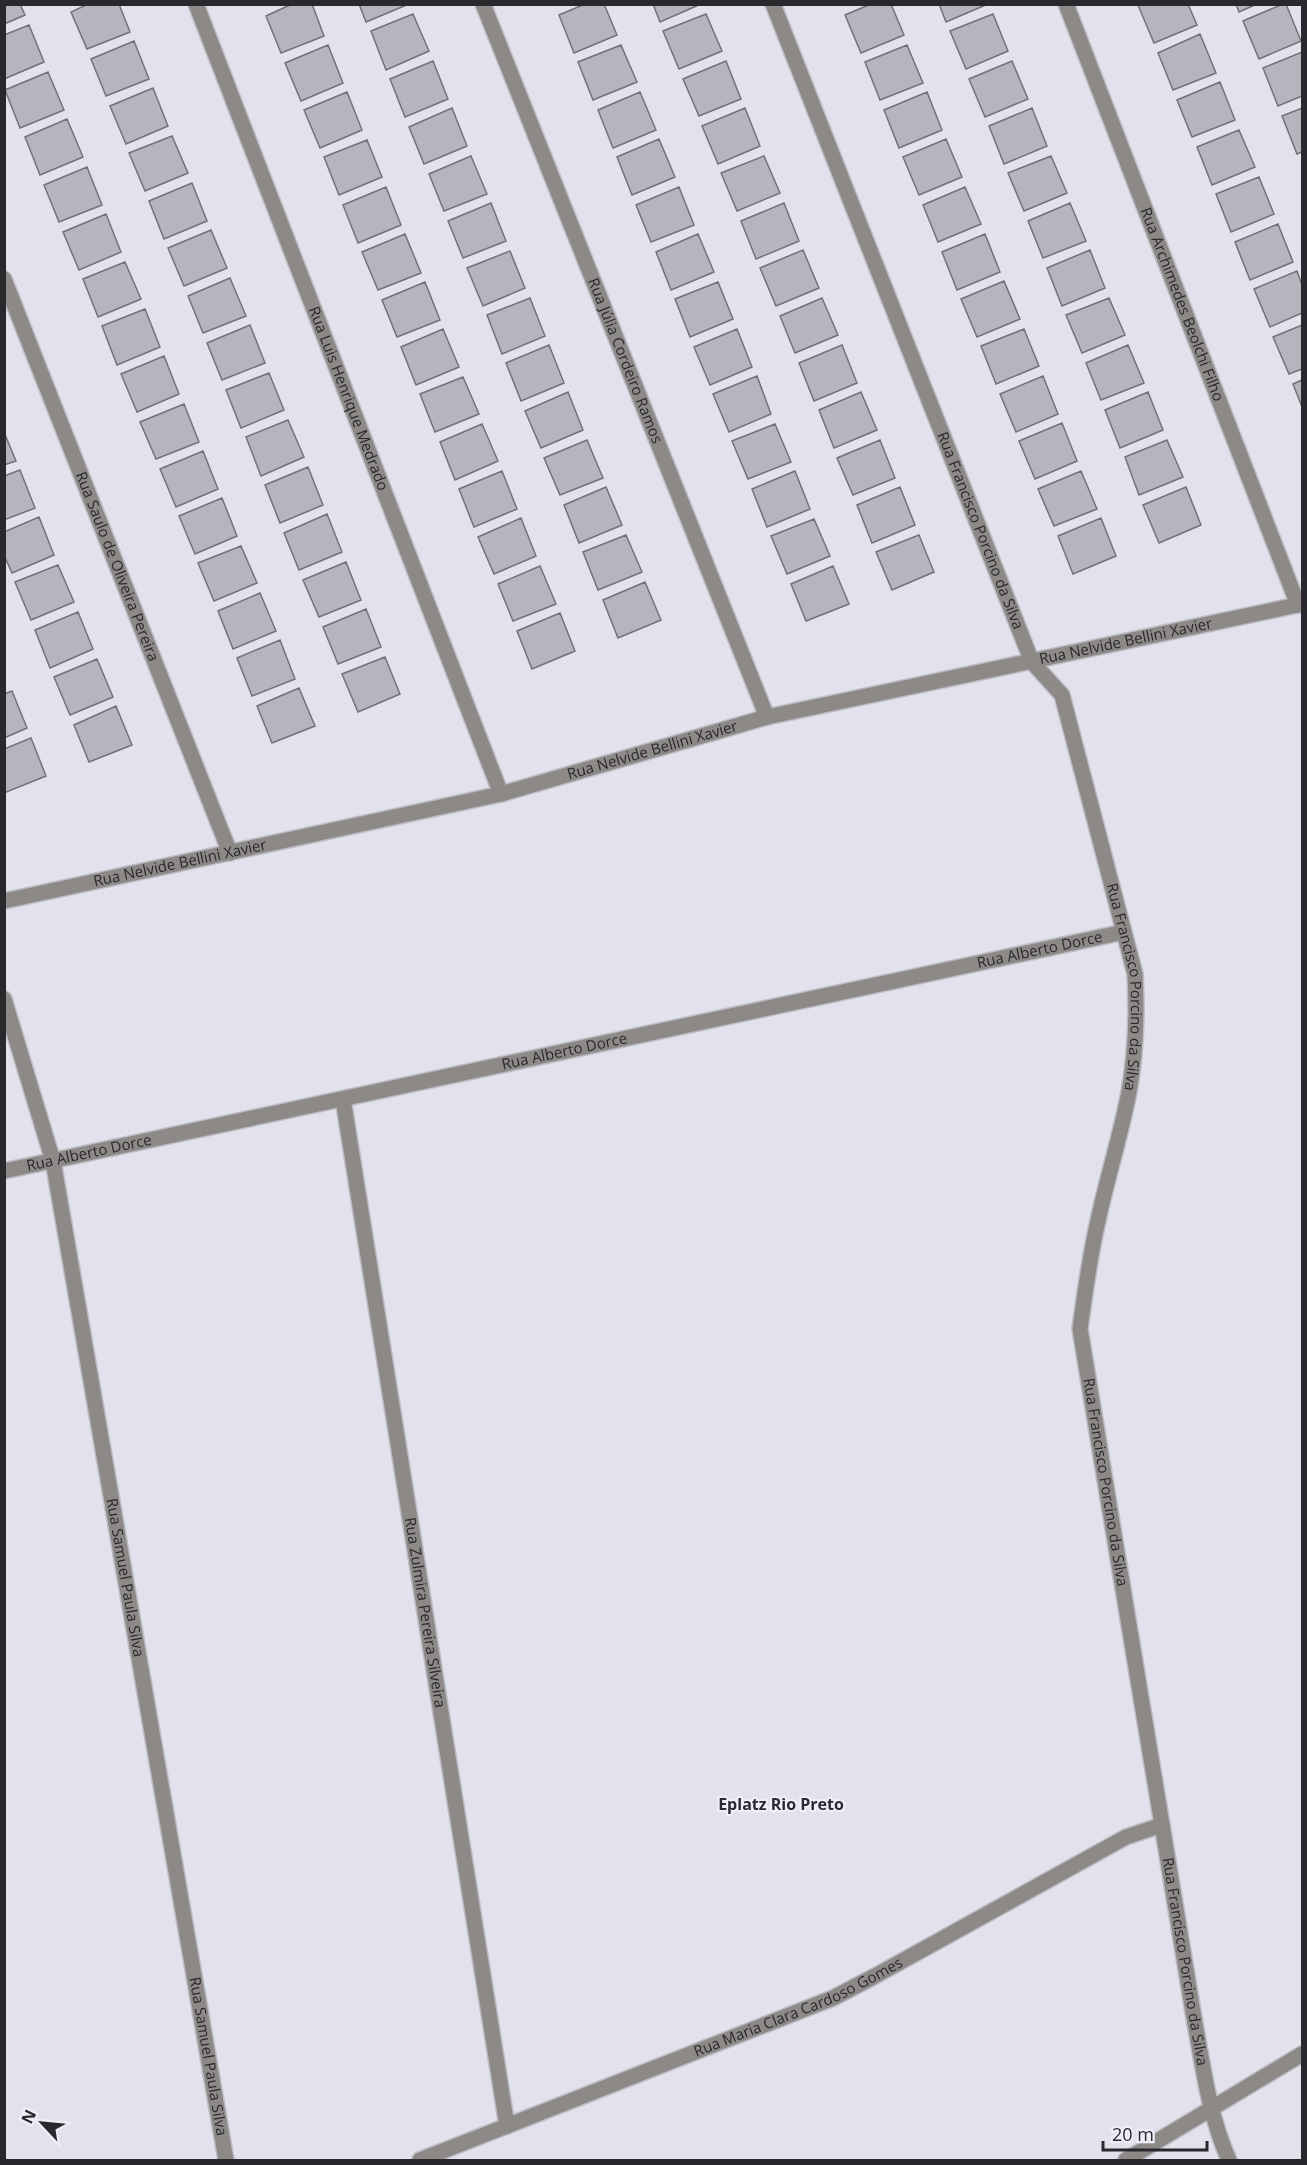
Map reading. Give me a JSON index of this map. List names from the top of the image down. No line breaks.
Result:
{"streets":{"street":["Rua Archimedes Beolchi Filho","Rua Júlia Cordeiro Ramos","Rua Luis Henrique Medrado","Rua Francisco Porcino da Silva","Rua Saulo de Oliveira Pereira","Rua Nelvide Bellini Xavier","Rua Alberto Dorce","Rua Samuel Paula Silva","Rua Zulmira Pereira Silveira","Rua Maria Clara Cardoso Gomes"]},"crossings":[["Rua Archimedes Beolchi Filho","Rua Nelvide Bellini Xavier"],["Rua Júlia Cordeiro Ramos","Rua Nelvide Bellini Xavier"],["Rua Luis Henrique Medrado","Rua Nelvide Bellini Xavier"],["Rua Francisco Porcino da Silva","Rua Nelvide Bellini Xavier"],["Rua Francisco Porcino da Silva","Rua Alberto Dorce"],["Rua Francisco Porcino da Silva","Rua Maria Clara Cardoso Gomes"],["Rua Saulo de Oliveira Pereira","Rua Nelvide Bellini Xavier"],["Rua Alberto Dorce","Rua Samuel Paula Silva"],["Rua Alberto Dorce","Rua Zulmira Pereira Silveira"],["Rua Zulmira Pereira Silveira","Rua Maria Clara Cardoso Gomes"]],"districts":["Eplatz Rio Preto"],"scale_bar":"20 m","north":"top left"}
